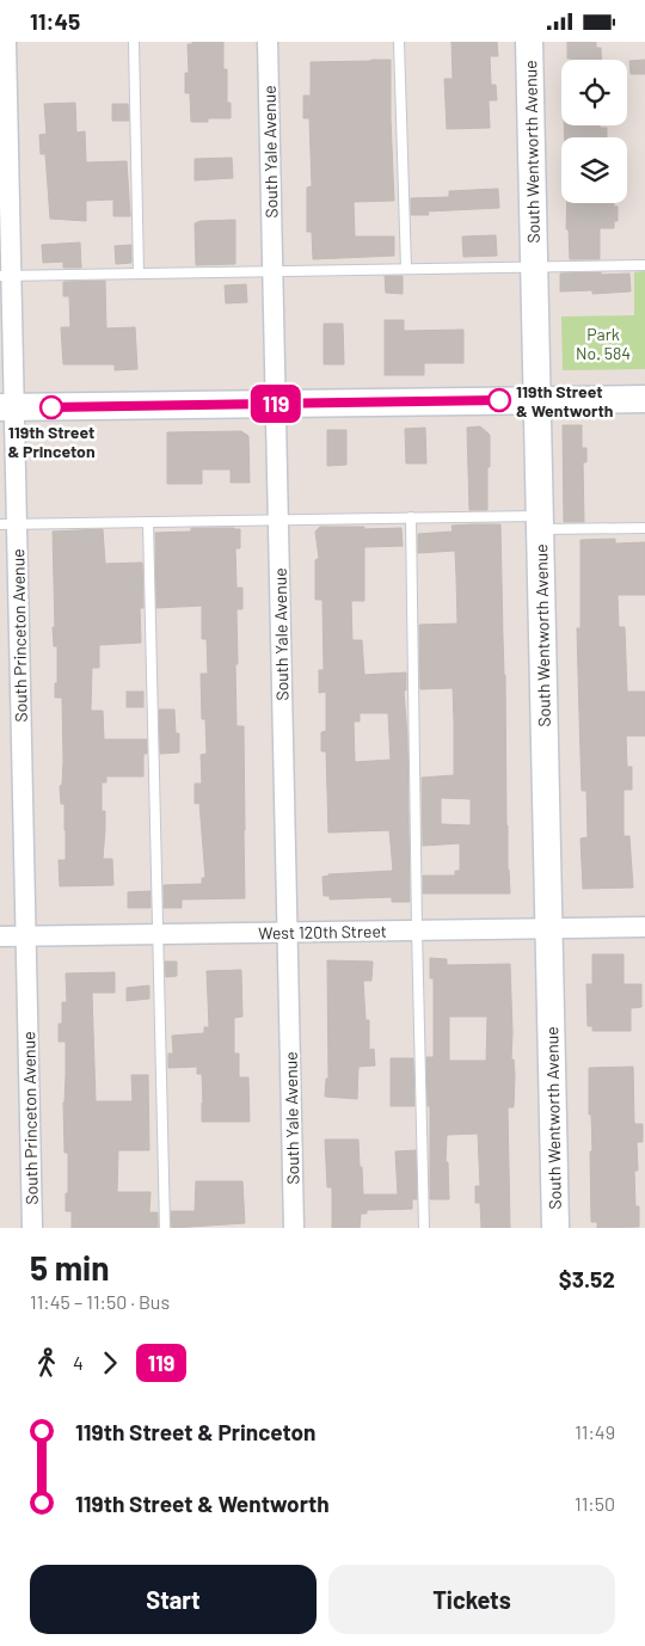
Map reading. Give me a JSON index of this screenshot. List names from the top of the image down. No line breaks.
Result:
{"streets":{"street":["South Yale Avenue","South Wentworth Avenue","South Princeton Avenue","West 120th Street"]},"crossings":[["South Yale Avenue","West 120th Street"],["South Wentworth Avenue","West 120th Street"],["South Princeton Avenue","West 120th Street"]],"parks":["Park No. 584"],"places":["119th Street & Wentworth","119th Street & Princeton"],"lines":["bus line 119"],"page":{"status":"11:45","on_map":"119","heading":["5 min","11:45 – 11:50 · Bus","$3.52"],"legs":["4","119"],"list":[{"name":"119th Street & Princeton","value":"11:49"},{"name":"119th Street & Wentworth","value":"11:50"}],"buttons":["Start","Tickets"]}}
